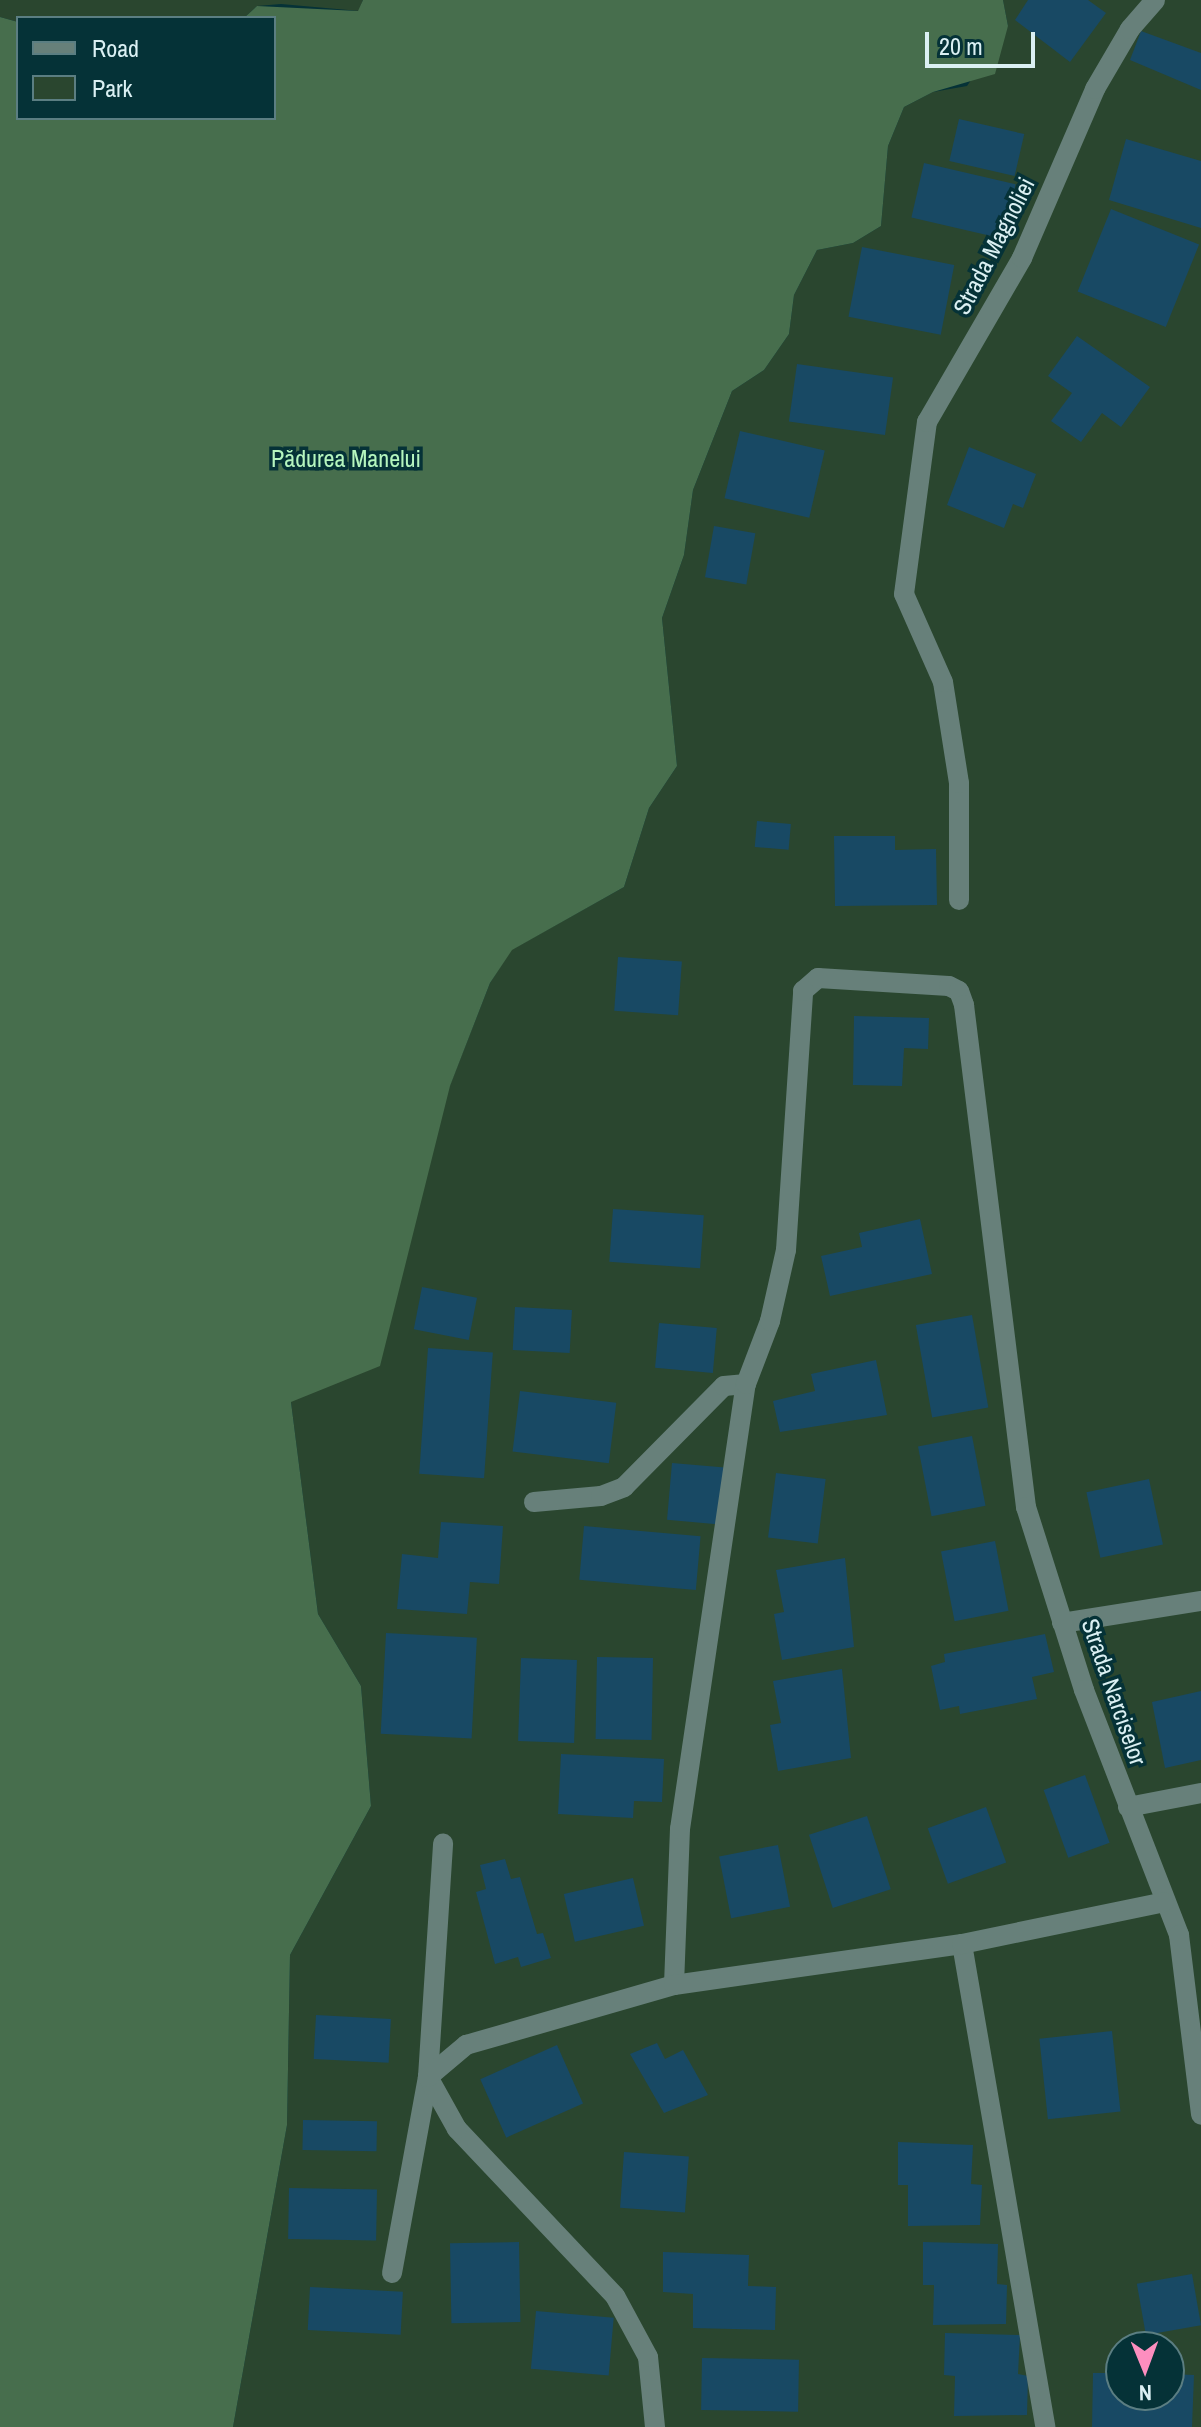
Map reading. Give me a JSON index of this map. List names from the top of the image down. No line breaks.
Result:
{"streets":{"street":["Strada Magnoliei","Strada Narciselor"]},"parks":["Pădurea Manelui"],"legend":["Road","Park"],"scale_bar":"20 m","north":"bottom"}
